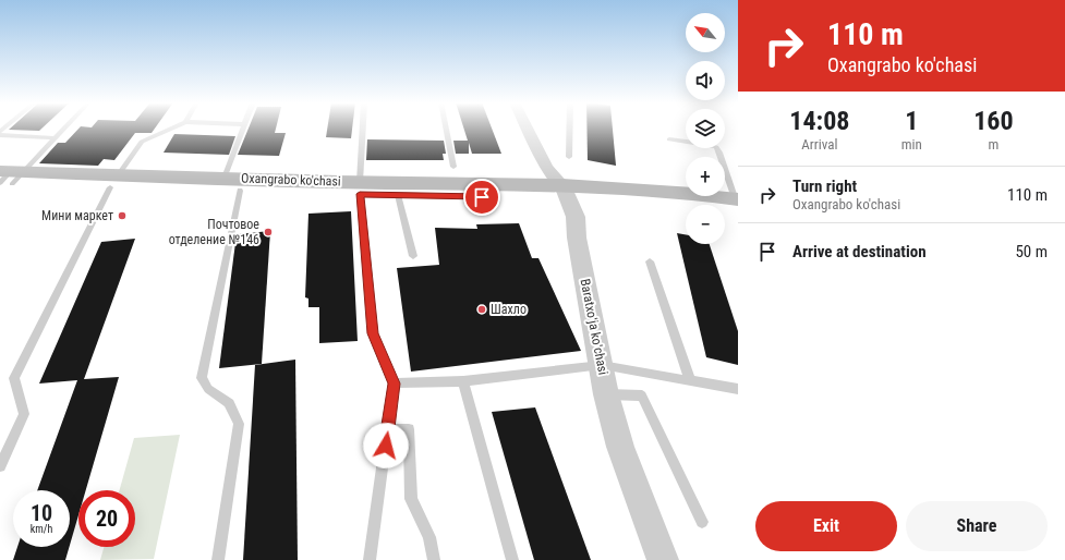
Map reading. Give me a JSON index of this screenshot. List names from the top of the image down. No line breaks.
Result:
{"streets":{"main road":["Oxangrabo ko'chasi"],"street":["Baratxoʻja koʻchasi"]},"crossings":[["Oxangrabo ko'chasi","Baratxoʻja koʻchasi"]],"places":["Мини маркет","Почтовое отделение №146","Шахло"],"north":"top left","page":{"turn":["110 m","Oxangrabo ko'chasi"],"map_buttons":["+","−"],"eta":["14:08","Arrival","1","min","160","m"],"list":[{"name":"Turn right","note":"Oxangrabo ko'chasi","value":"110 m"},{"name":"Arrive at destination","value":"50 m"}],"speed":"10 km/h","limit":"20","buttons":["Exit","Share"]}}
